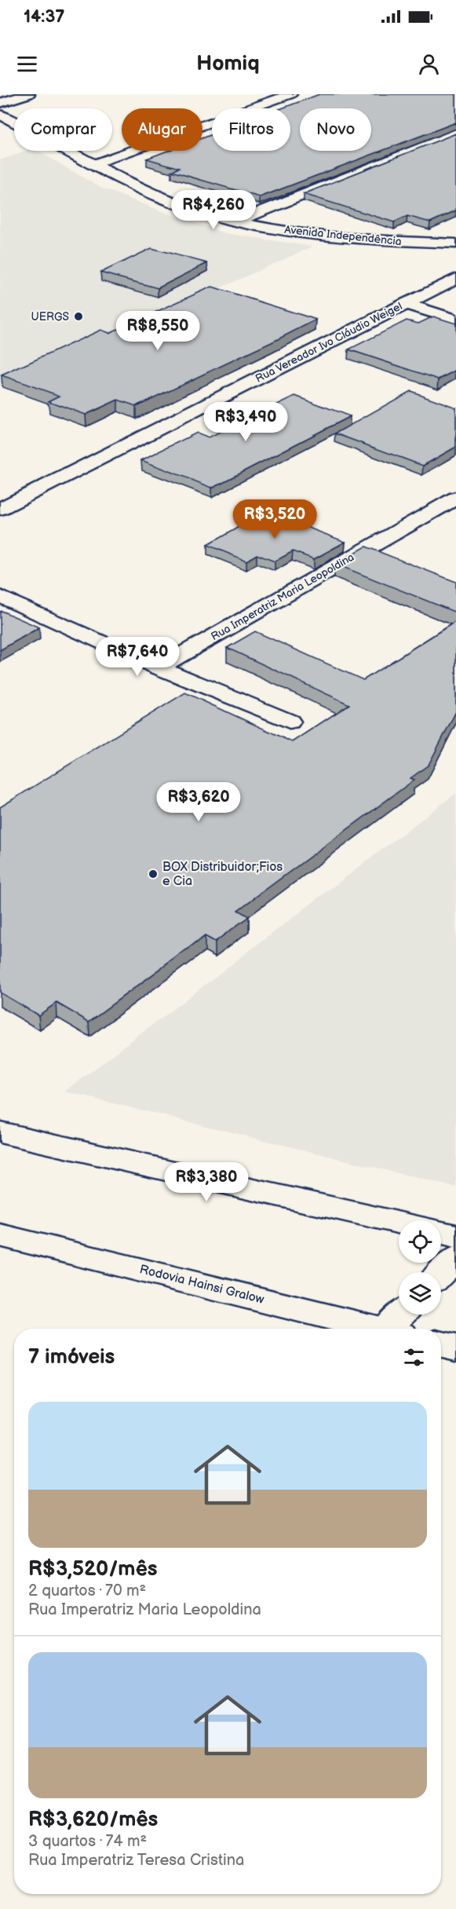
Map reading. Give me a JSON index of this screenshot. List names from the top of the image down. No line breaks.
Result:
{"streets":{"street":["Avenida Independência","Rua Vereador Ivo Cláudio Weigel","Rua Imperatriz Maria Leopoldina","Rodovia Hainsi Gralow"]},"places":["UERGS","BOX Distribuidor;Fios e Cia"],"page":{"status":"14:37","header":"Homiq","chip":["Comprar","Alugar","Filtros","Novo"],"price":["R$4,260","R$8,550","R$3,490","R$3,520","R$7,640","R$3,620","R$3,380"],"heading":"7 imóveis","list":[{"name":"R$3,520/mês","note":"2 quartos · 70 m² · Rua Imperatriz Maria Leopoldina"},{"name":"R$3,620/mês","note":"3 quartos · 74 m² · Rua Imperatriz Teresa Cristina"}]}}
